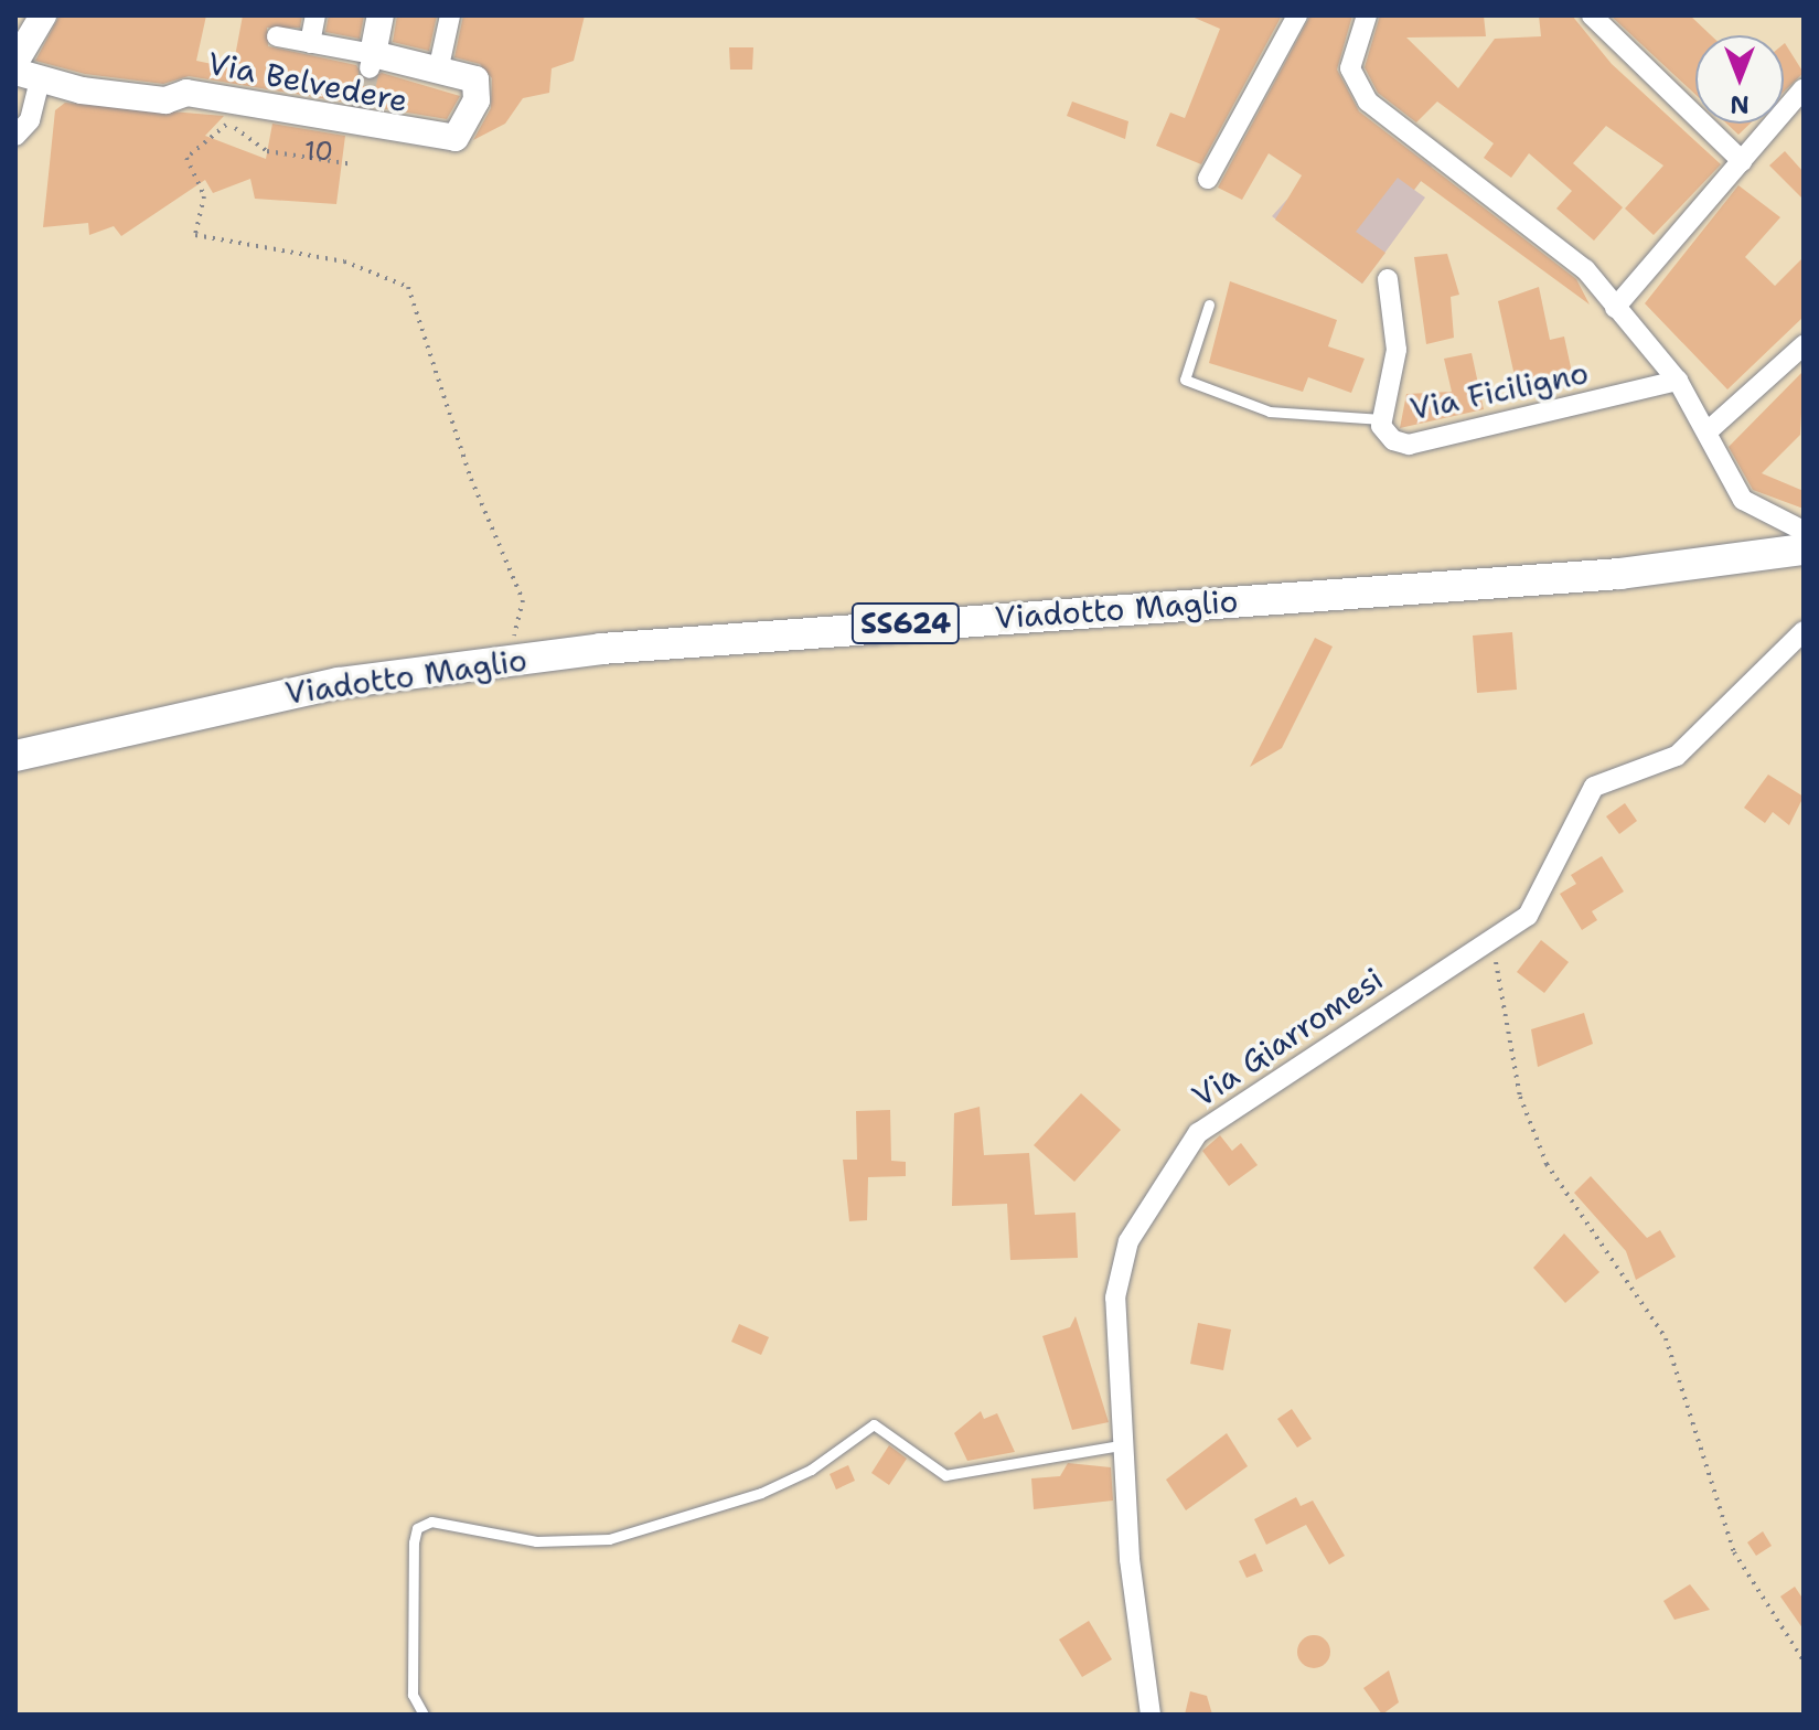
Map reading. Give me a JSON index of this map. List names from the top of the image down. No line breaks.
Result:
{"streets":{"main road":["Via Belvedere","Viadotto Maglio","SS624"],"street":["Via Ficiligno","Via Giarromesi"]},"house_numbers":["10"],"north":"bottom"}
